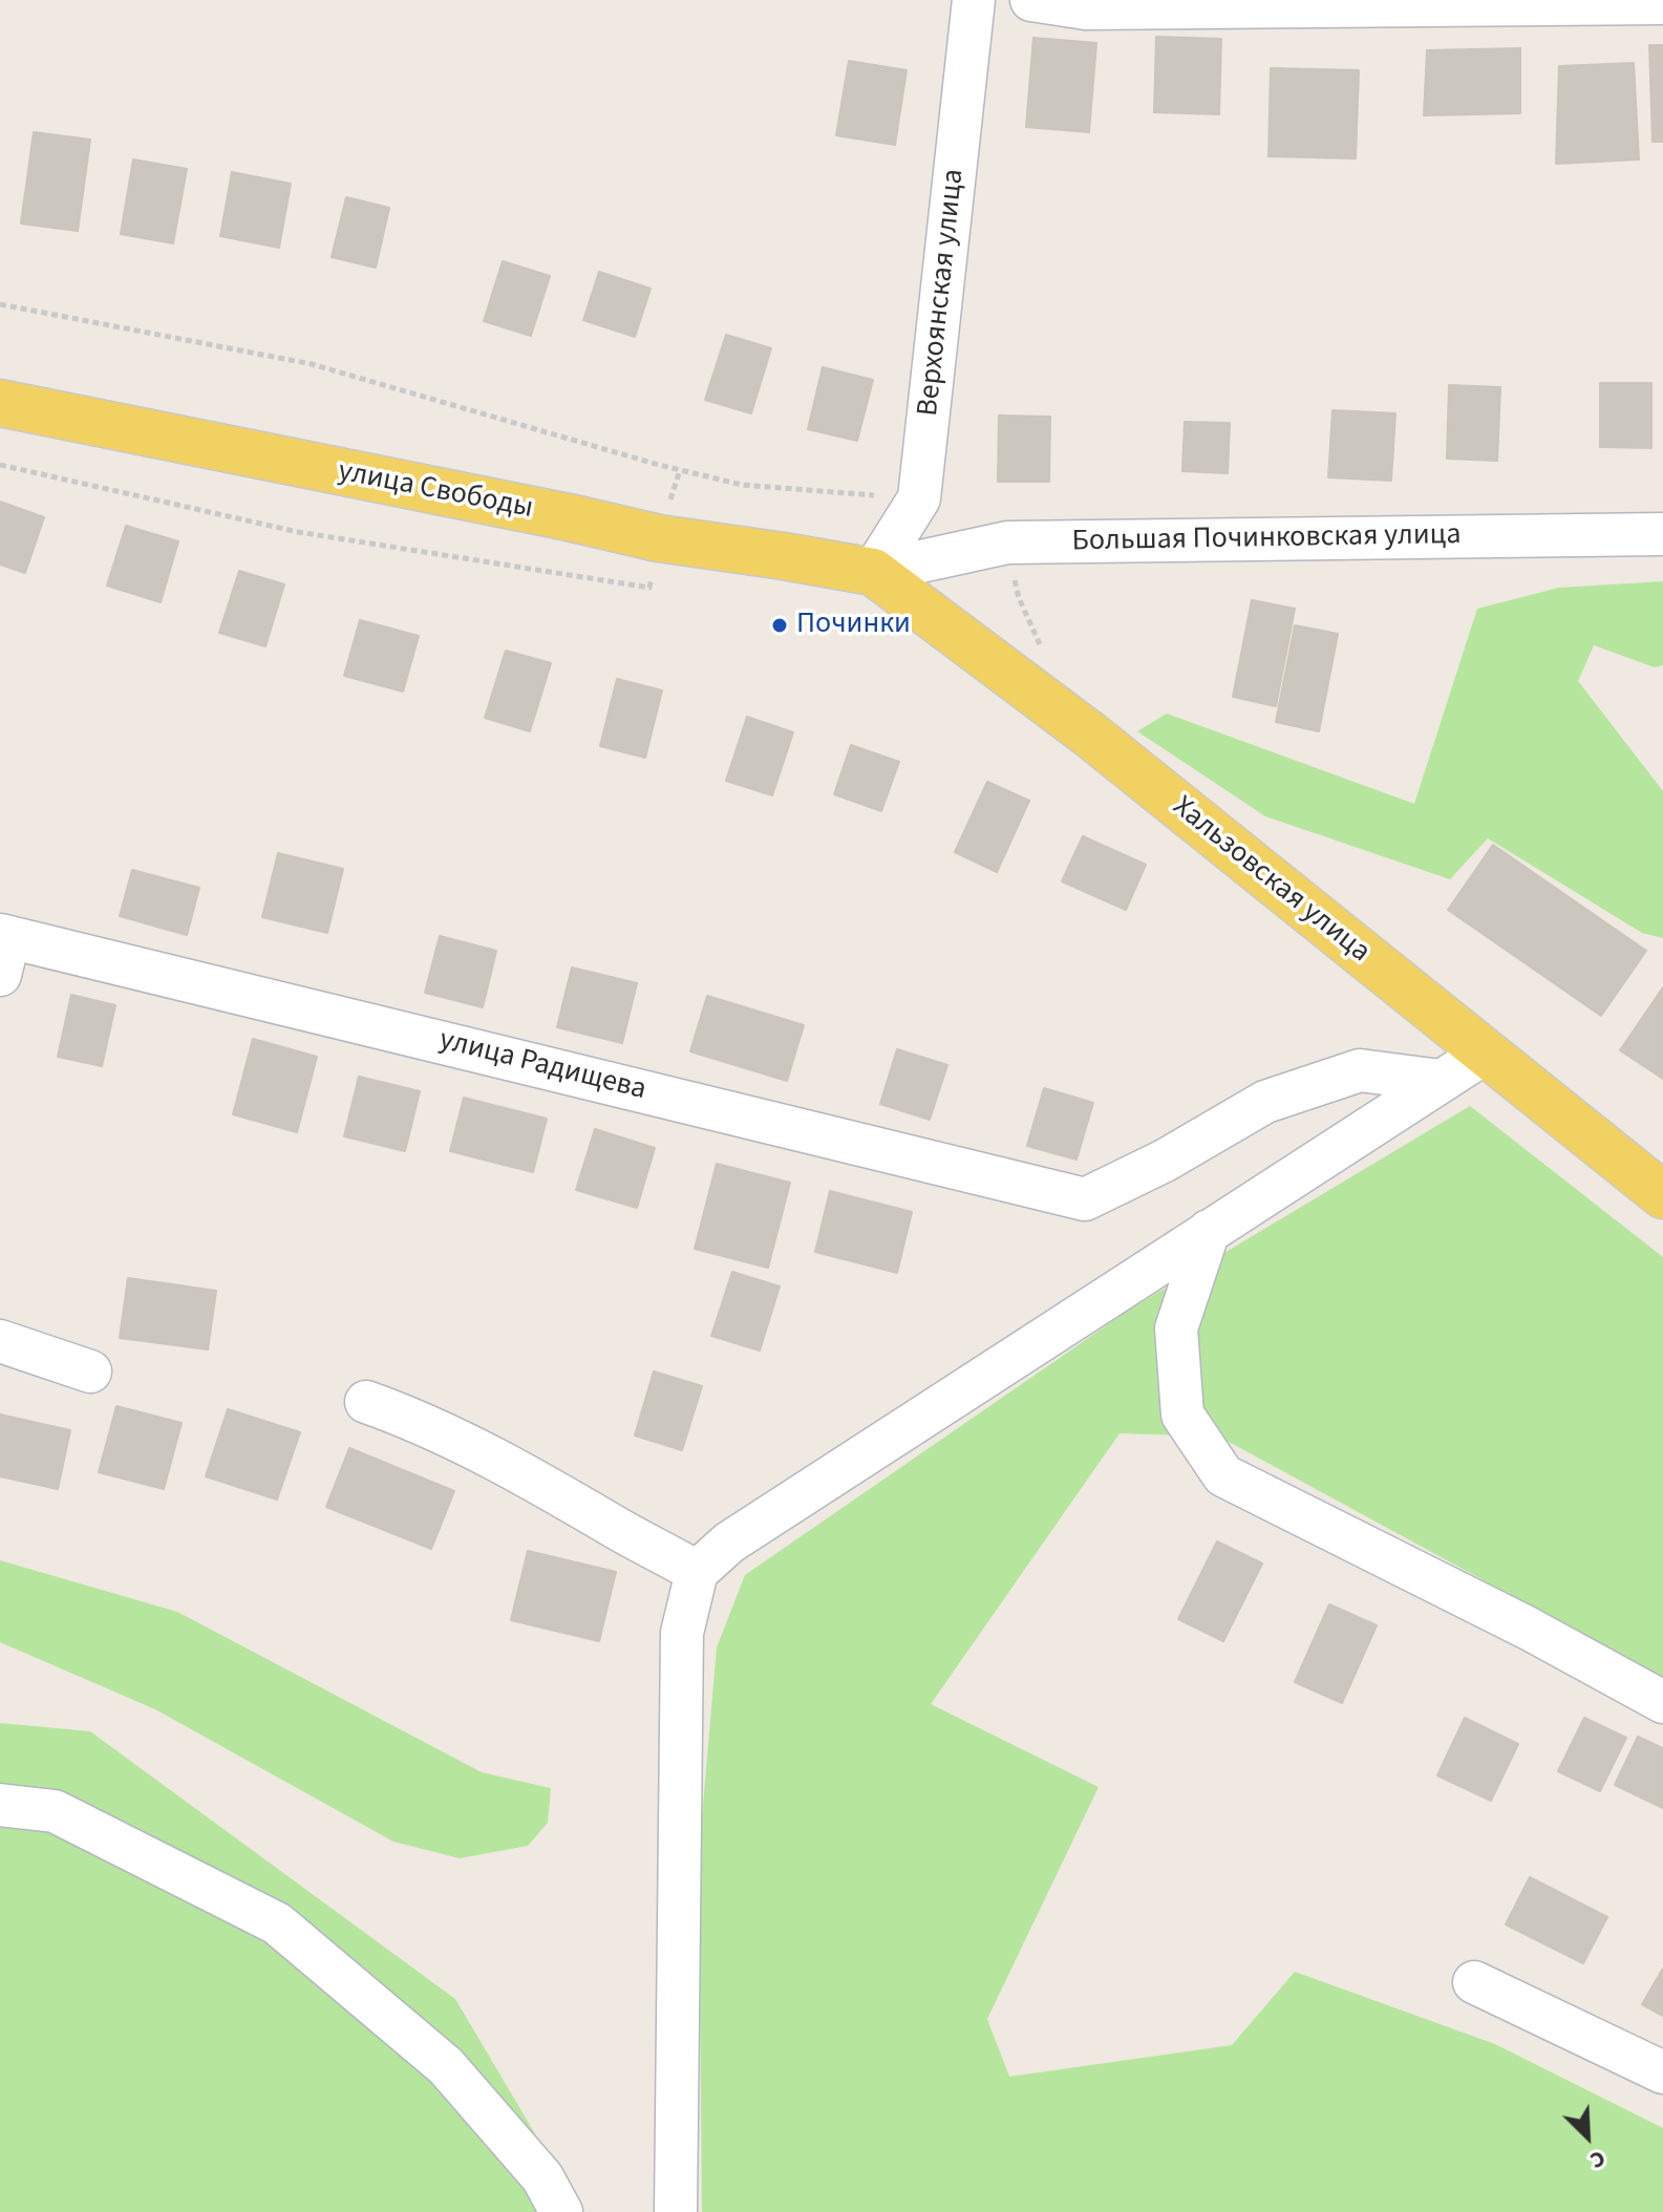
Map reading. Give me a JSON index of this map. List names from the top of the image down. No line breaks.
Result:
{"streets":{"main road":["улица Свободы","Хальзовская улица"],"street":["Верхоянская улица","Большая Починковская улица","улица Радищева"]},"crossings":[["Верхоянская улица","улица Свободы"],["Верхоянская улица","Большая Починковская улица"],["Верхоянская улица","Хальзовская улица"],["улица Свободы","Большая Починковская улица"],["улица Свободы","Хальзовская улица"],["Большая Починковская улица","Хальзовская улица"]],"places":["Починки"],"north":"bottom right"}
